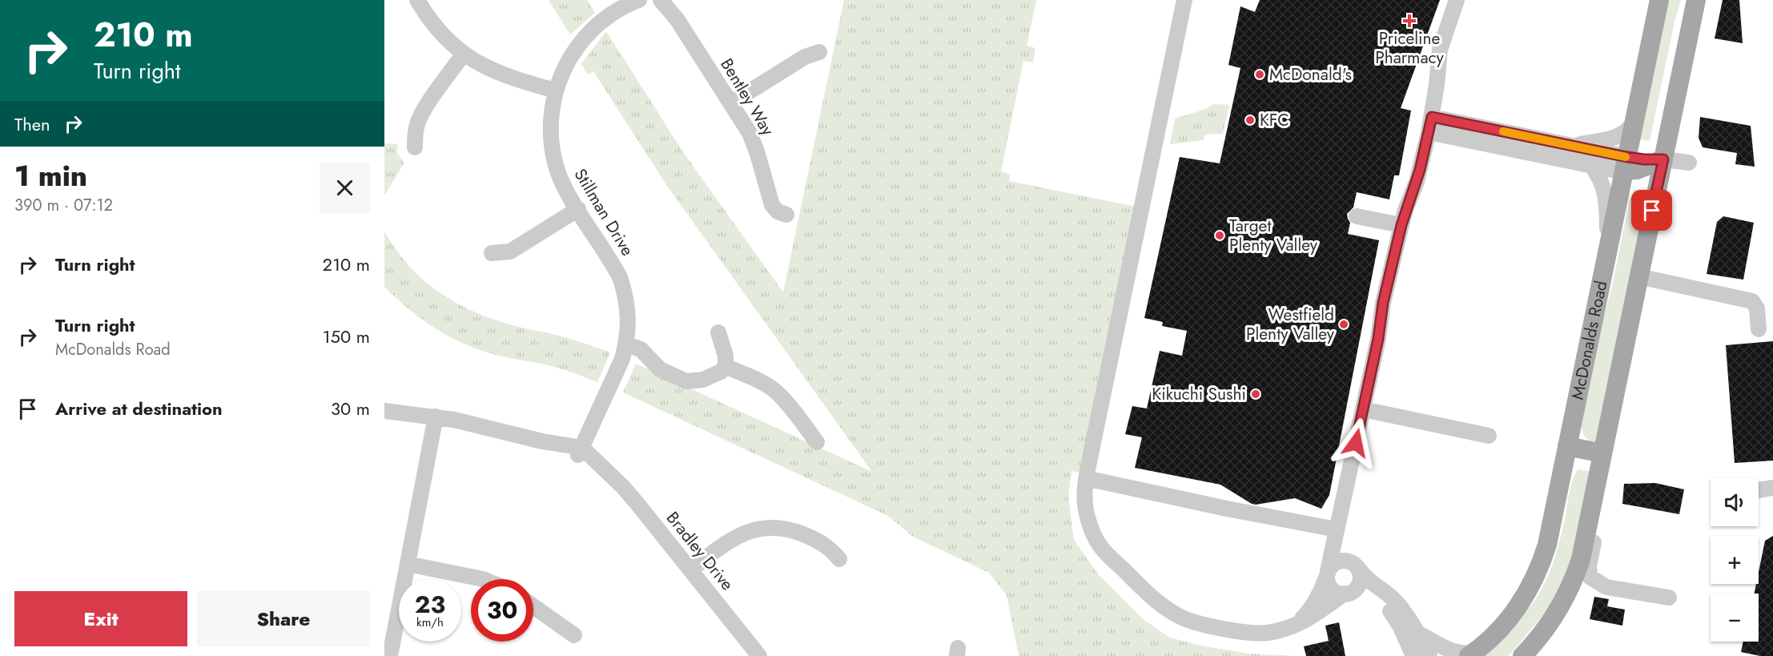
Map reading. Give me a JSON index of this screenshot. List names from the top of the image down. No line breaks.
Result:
{"streets":{"main road":["McDonalds Road"],"street":["Bentley Way","Stillman Drive","Bradley Drive"]},"crossings":[["Stillman Drive","Bradley Drive"]],"places":{"health":["Priceline Pharmacy"],"other":["McDonald's","KFC","Target Plenty Valley","Westfield Plenty Valley","Kikuchi Sushi"]},"page":{"turn":["210 m","Turn right"],"then":"Then","heading":["1 min","390 m · 07:12"],"list":[{"name":"Turn right","value":"210 m"},{"name":"Turn right","note":"McDonalds Road","value":"150 m"},{"name":"Arrive at destination","value":"30 m"}],"map_buttons":["+","−"],"speed":"23 km/h","limit":"30","buttons":["Exit","Share"]}}
